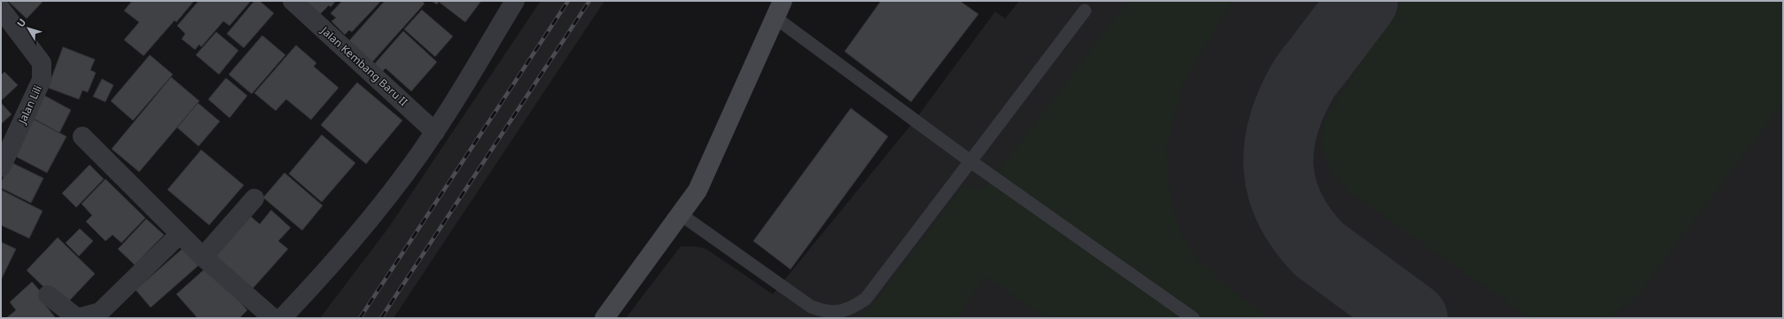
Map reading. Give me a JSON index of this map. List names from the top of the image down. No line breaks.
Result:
{"streets":{"street":["Jalan Kembang Baru II","Jalan Lili"]},"north":"top left"}
